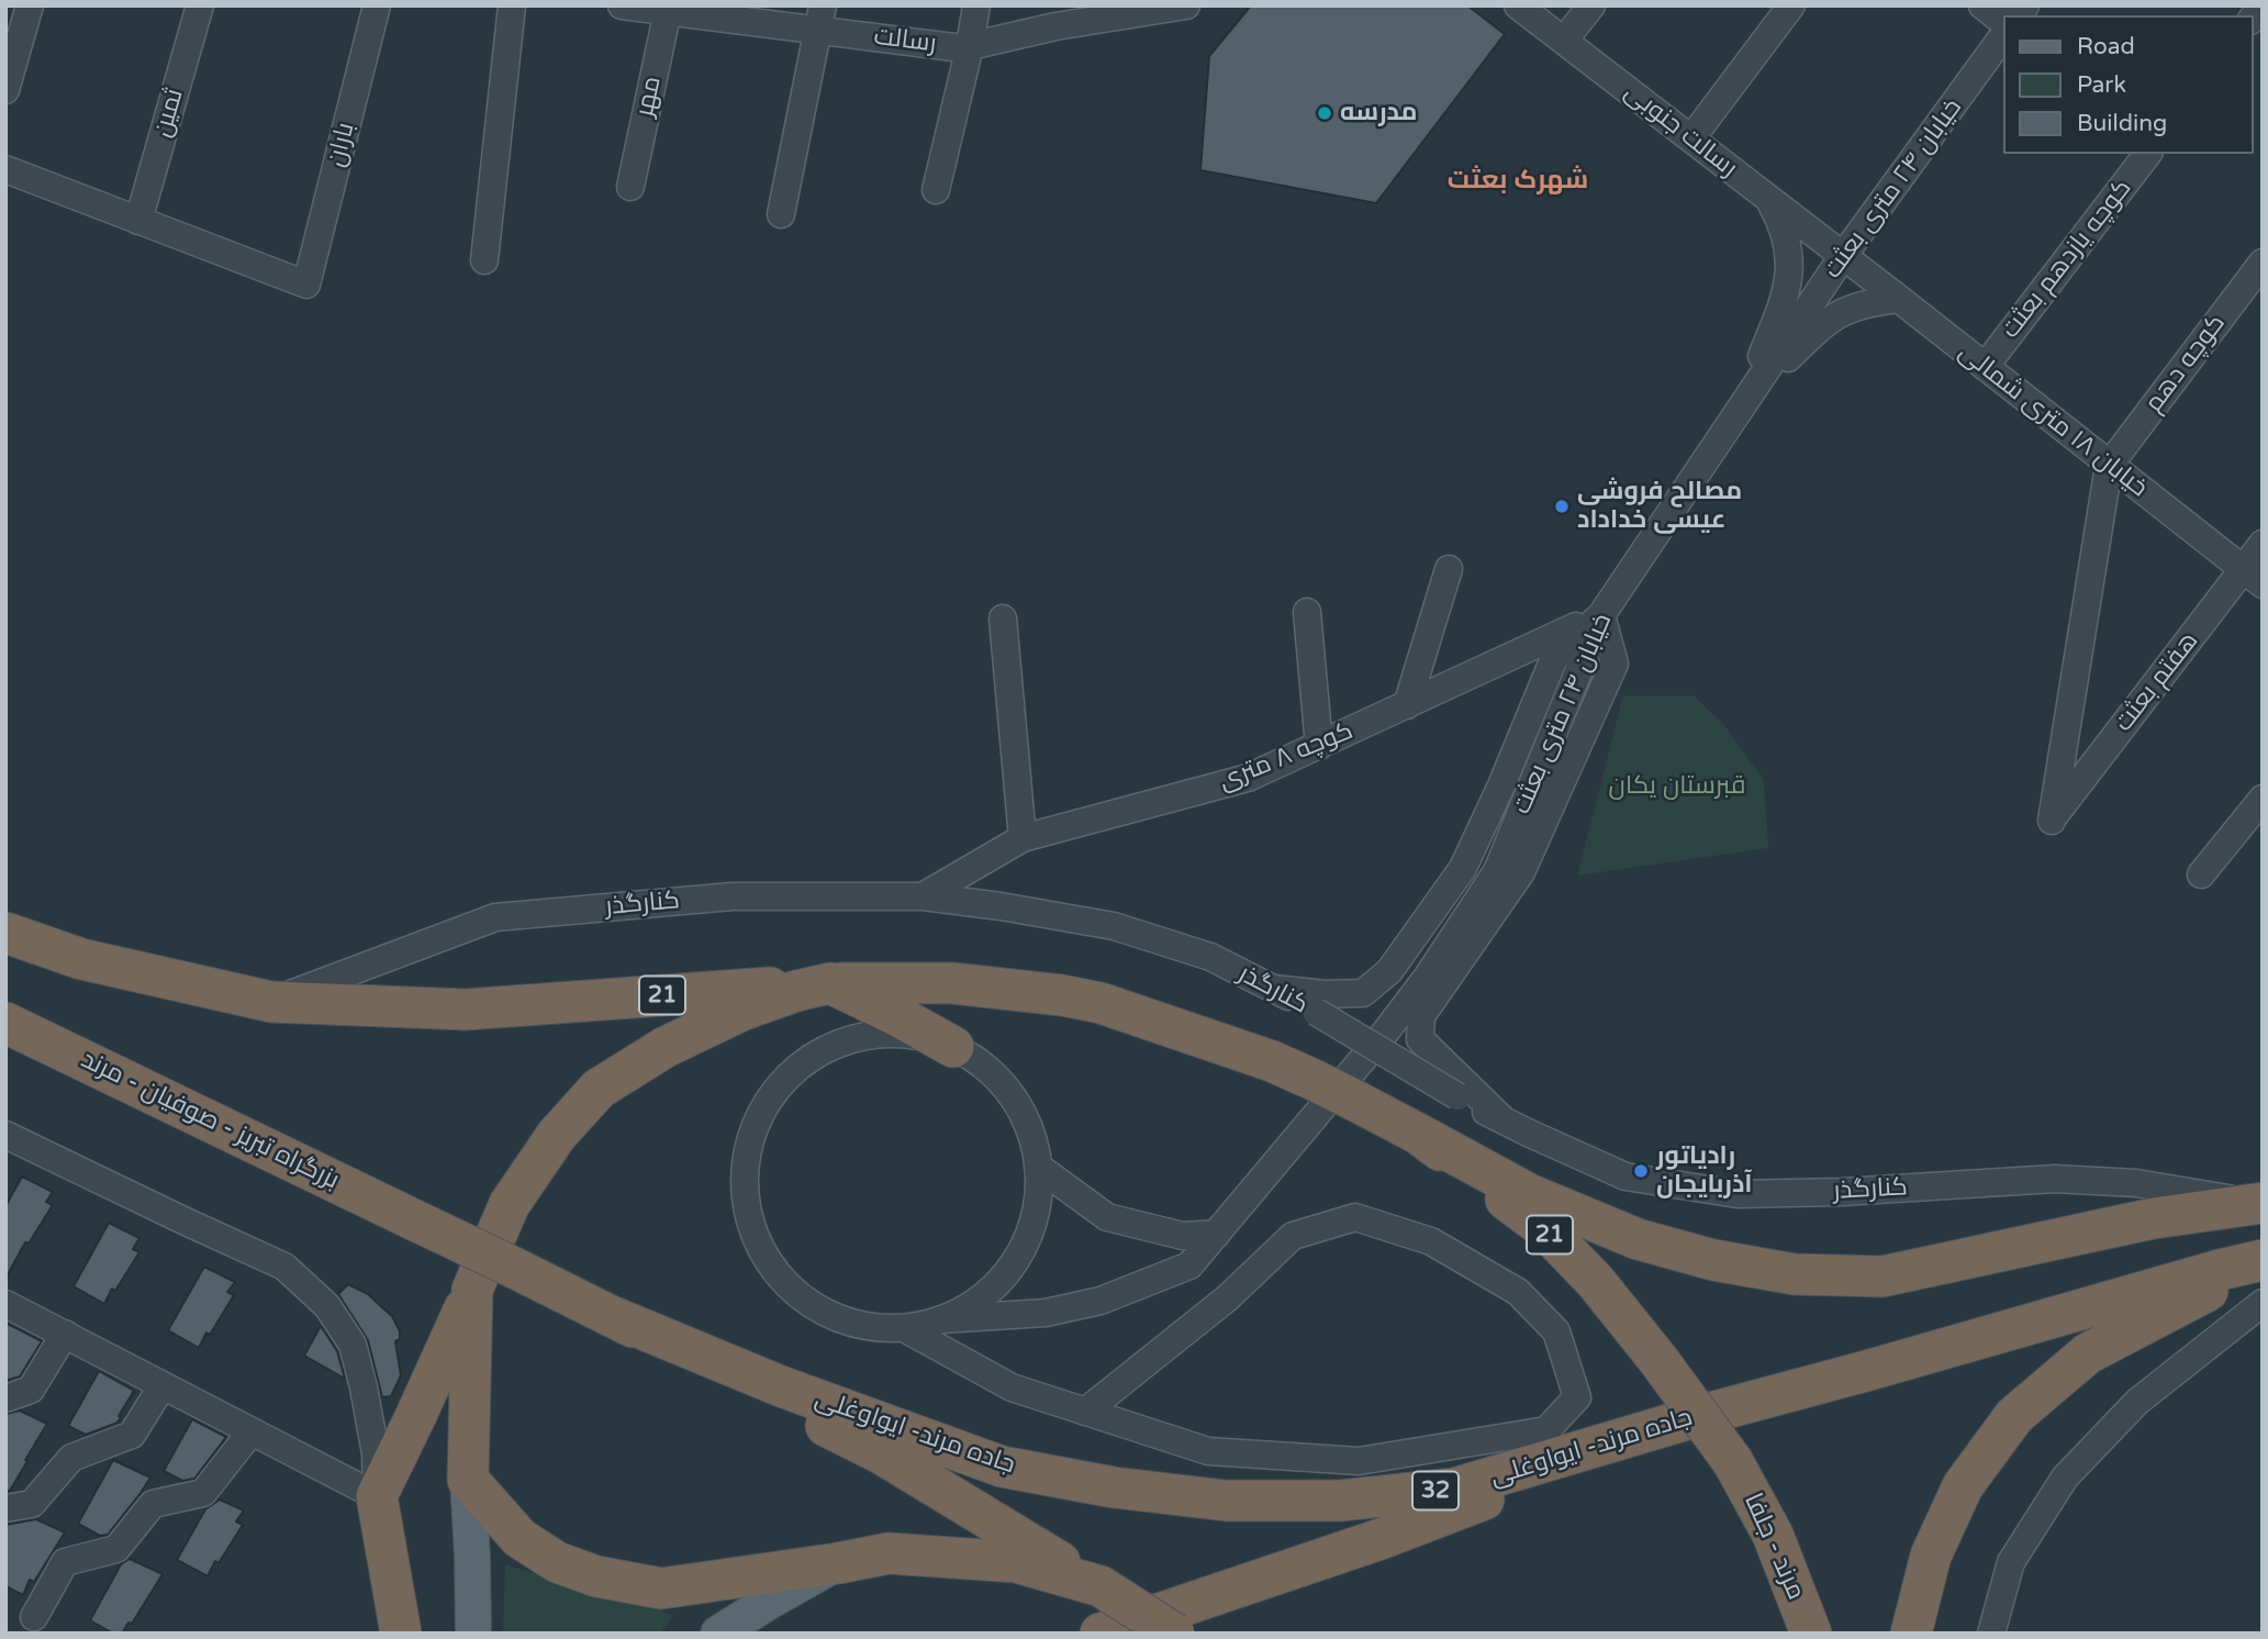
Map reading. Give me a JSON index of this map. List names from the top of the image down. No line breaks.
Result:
{"streets":{"highway":["21","بزرگراه تبریز - صوفیان - مرند","جاده مرند- ایواوغلی","32","مرند - جلفا"],"street":["رسالت","مهر","ثمین","رسالت جنوبی","باران","خیابان ۲۴ متری بعثت","کوچه یازدهم بعثت","کوچه دهم","خیابان ۱۸ متری شمالی","هفتم بعثت","کوچه ۸ متری","کنارگذر"]},"crossings":[["رسالت","مهر"],["ثمین","باران"],["رسالت جنوبی","خیابان ۲۴ متری بعثت"],["رسالت جنوبی","خیابان ۱۸ متری شمالی"],["خیابان ۲۴ متری بعثت","خیابان ۱۸ متری شمالی"],["خیابان ۲۴ متری بعثت","کوچه ۸ متری"],["کوچه یازدهم بعثت","خیابان ۱۸ متری شمالی"],["کوچه دهم","خیابان ۱۸ متری شمالی"],["کوچه دهم","هفتم بعثت"],["خیابان ۱۸ متری شمالی","هفتم بعثت"],["کوچه ۸ متری","کنارگذر"],["کنارگذر","21"],["21","مرند - جلفا"],["بزرگراه تبریز - صوفیان - مرند","جاده مرند- ایواوغلی"]],"districts":["شهرک بعثت"],"parks":["قبرستان یکان"],"places":["مدرسه","مصالح فروشی عیسی خداداد","رادیاتور آذربایجان"],"legend":["Road","Park","Building"]}
